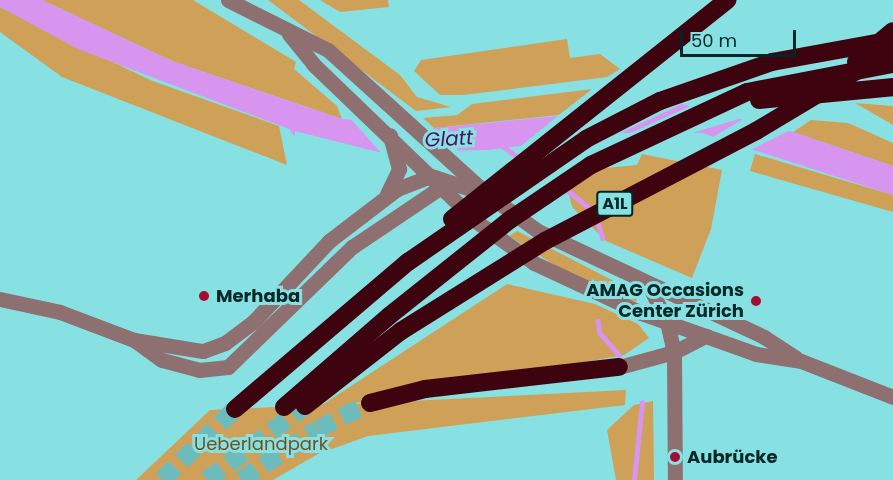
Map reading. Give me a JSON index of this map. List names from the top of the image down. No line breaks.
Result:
{"streets":{"highway":["A1L"]},"water":["Glatt"],"parks":["Ueberlandpark"],"places":["Merhaba","AMAG Occasions Center Zürich","Aubrücke"],"scale_bar":"50 m"}
